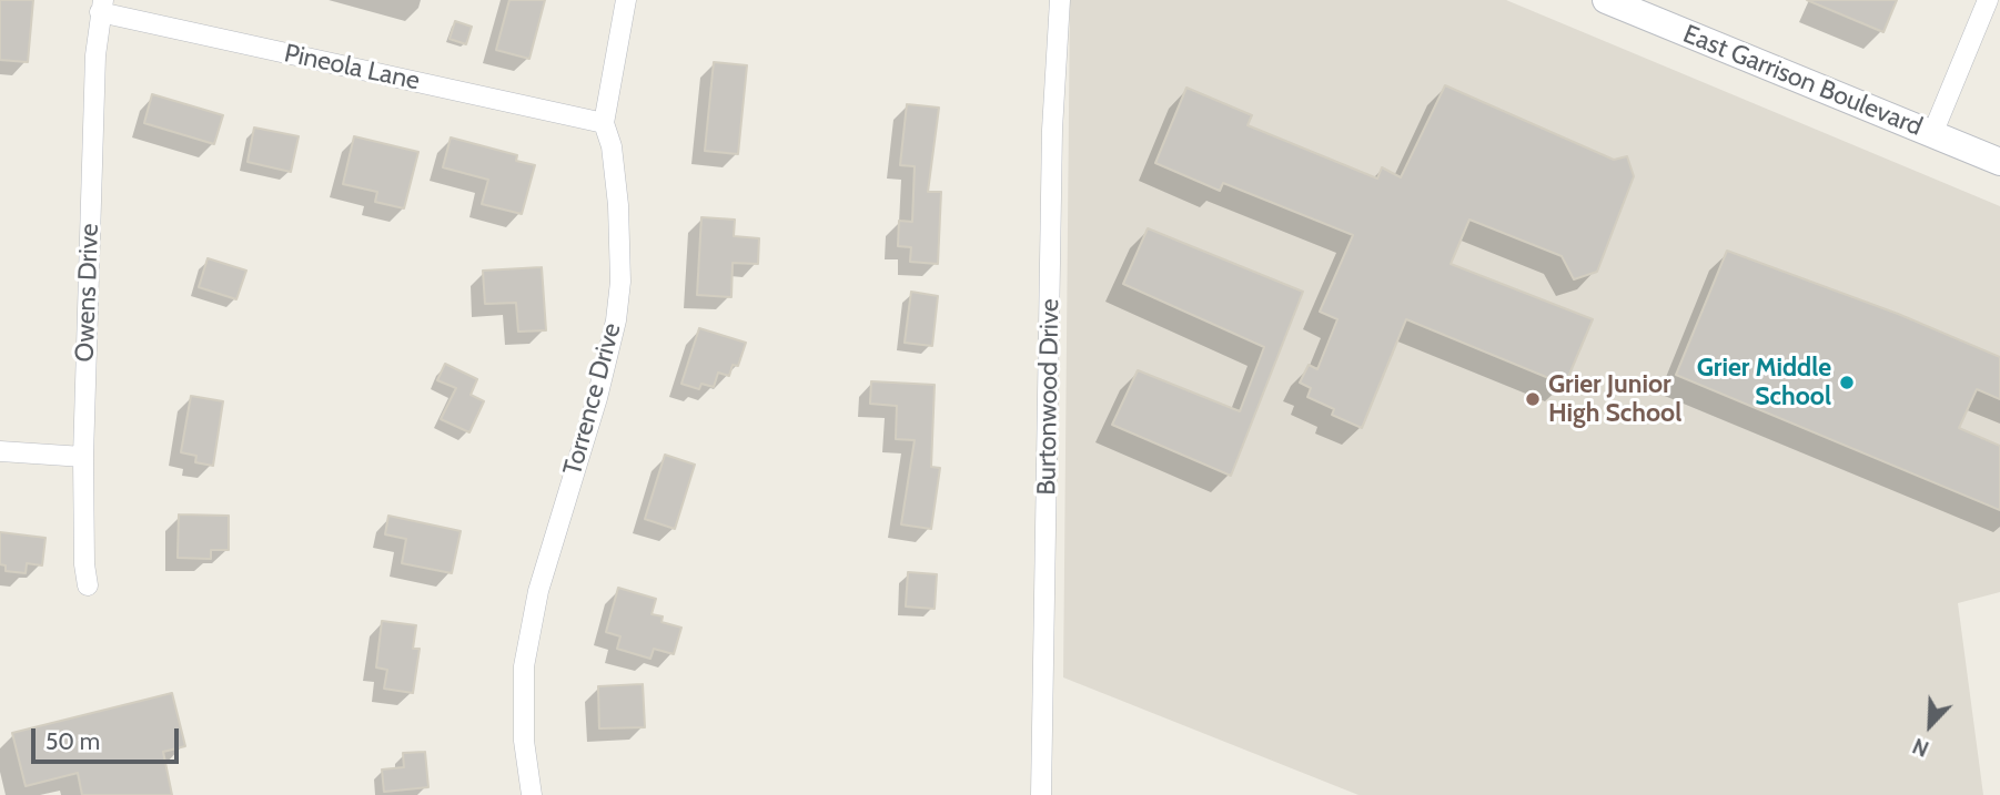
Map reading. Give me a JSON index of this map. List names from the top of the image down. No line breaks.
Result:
{"streets":{"main road":["East Garrison Boulevard"],"street":["Pineola Lane","Owens Drive","Burtonwood Drive","Torrence Drive"]},"crossings":[["Pineola Lane","Owens Drive"],["Pineola Lane","Torrence Drive"]],"places":["Grier Middle School","Grier Junior High School"],"scale_bar":"50 m","north":"bottom left"}
